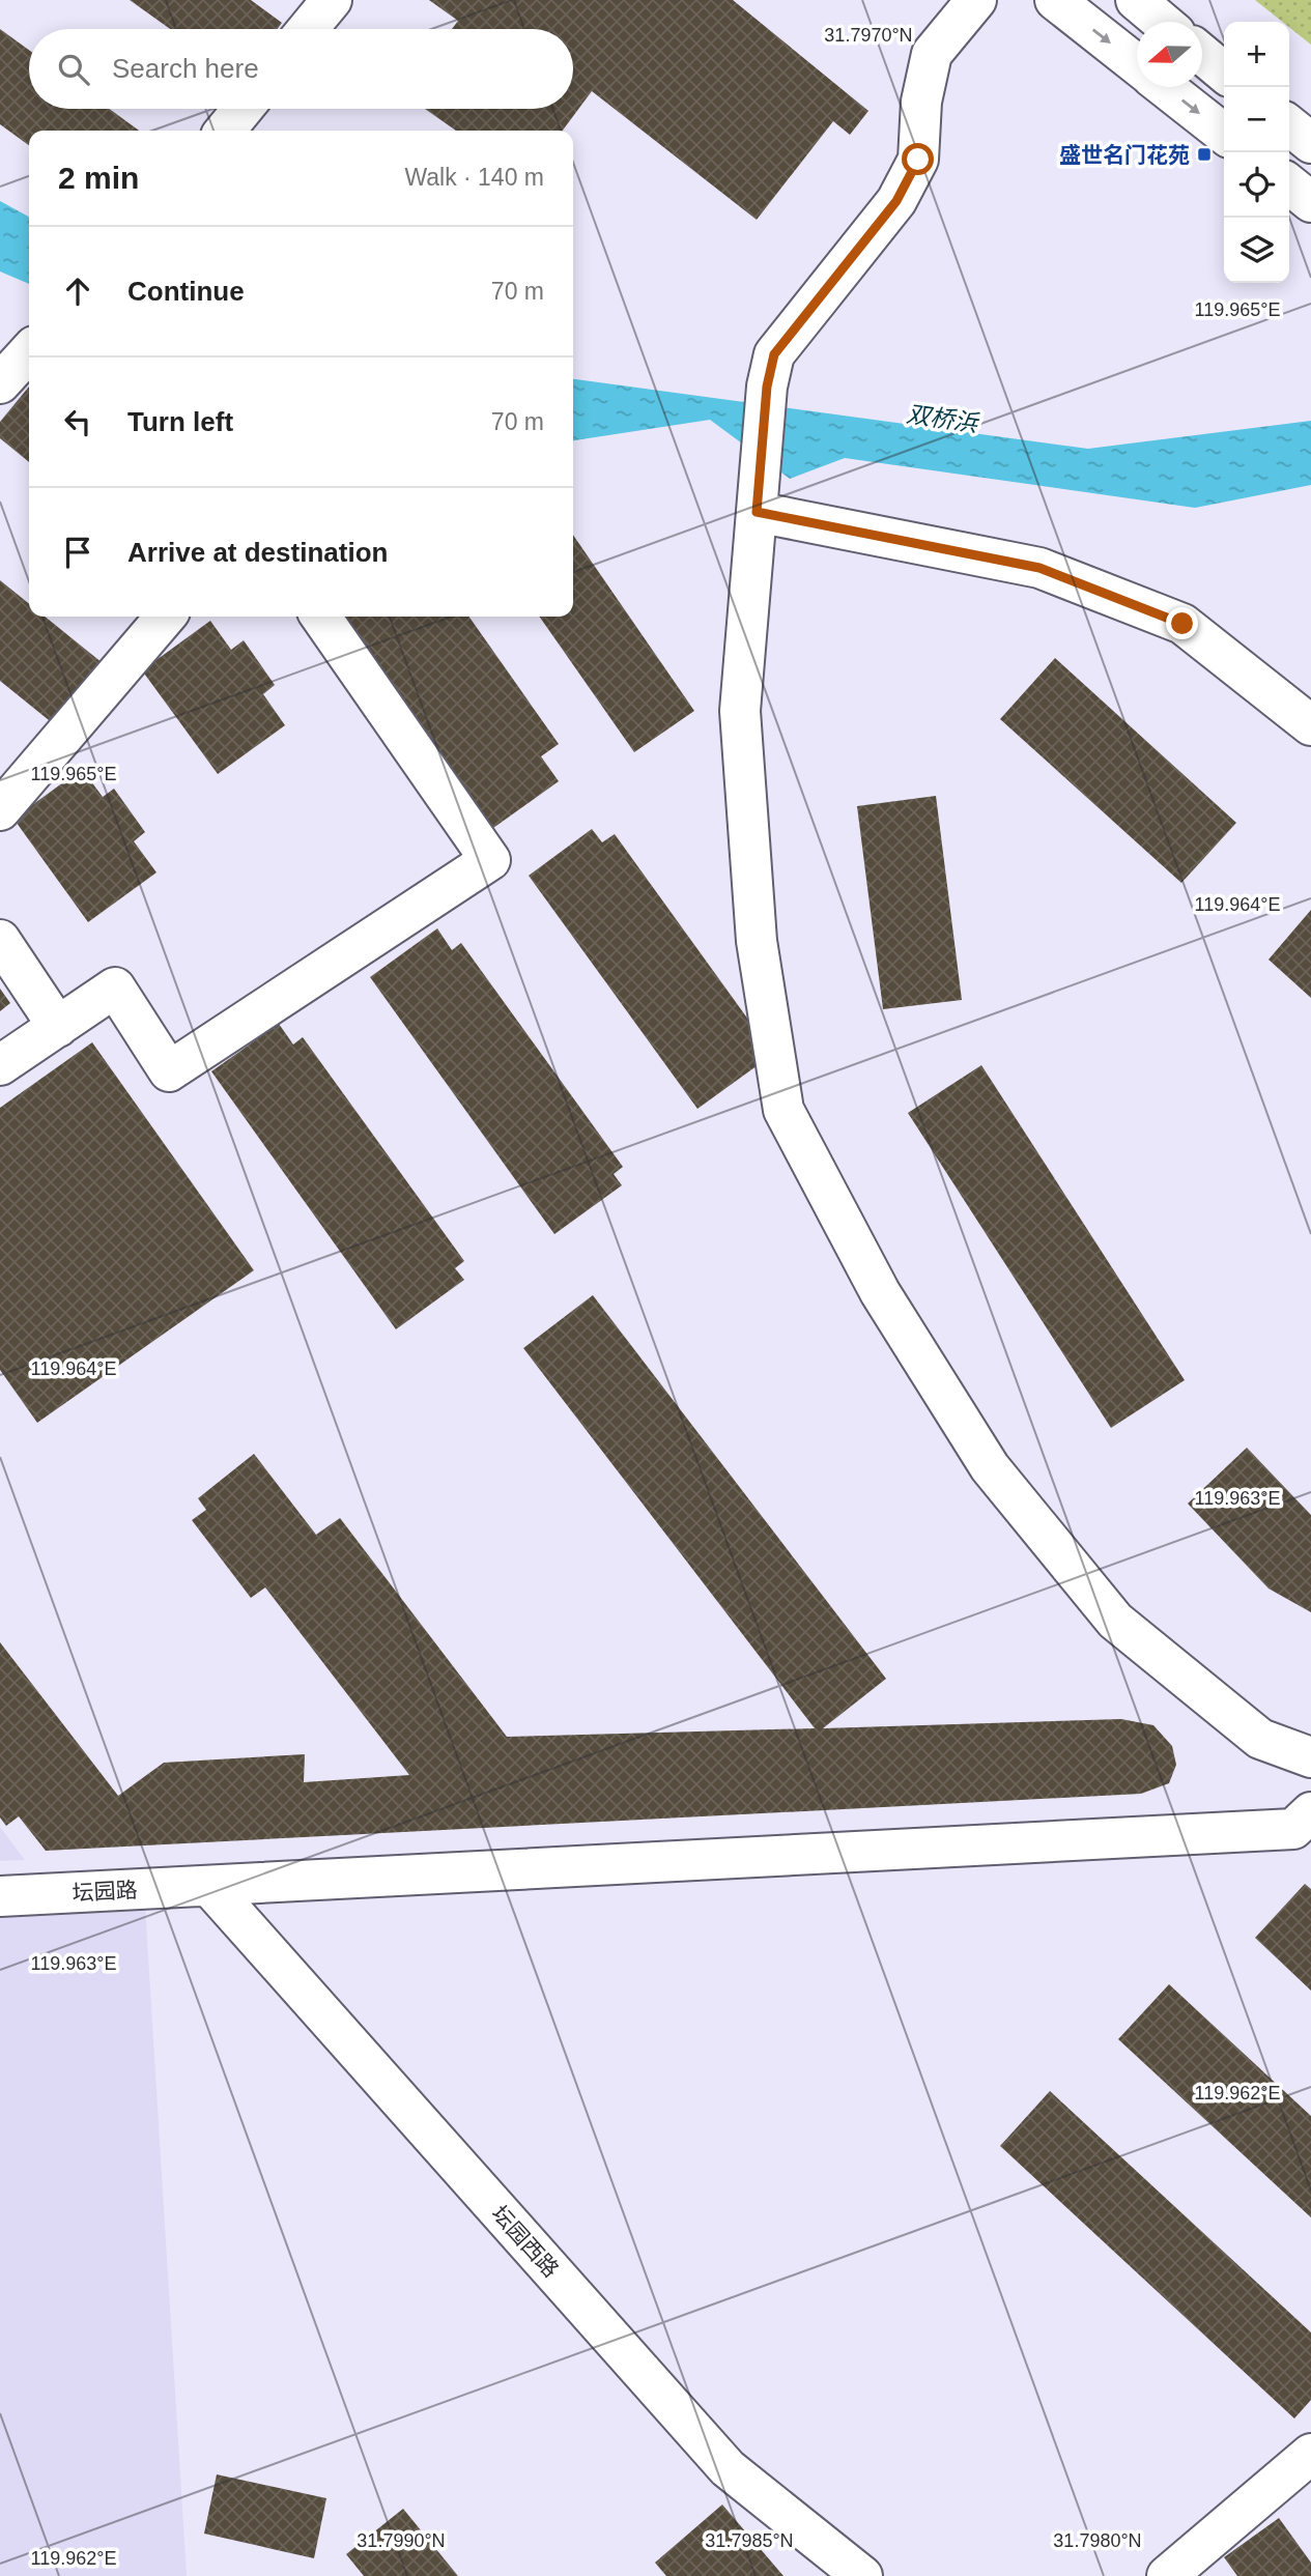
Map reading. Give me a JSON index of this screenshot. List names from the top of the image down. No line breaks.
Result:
{"streets":{"street":["坛园路","坛园西路"]},"crossings":[["坛园路","坛园西路"]],"water":["双桥浜"],"places":{"transit":["盛世名门花苑"]},"north":"left","page":{"map_buttons":["+","−"],"search":"Search here","heading":["2 min","Walk · 140 m"],"list":[["Continue","70 m"],["Turn left","70 m"],"Arrive at destination"]},"coordinates":["31.7970°N","119.965°E","119.964°E","119.963°E","119.962°E","31.7990°N","31.7985°N","31.7980°N"]}
